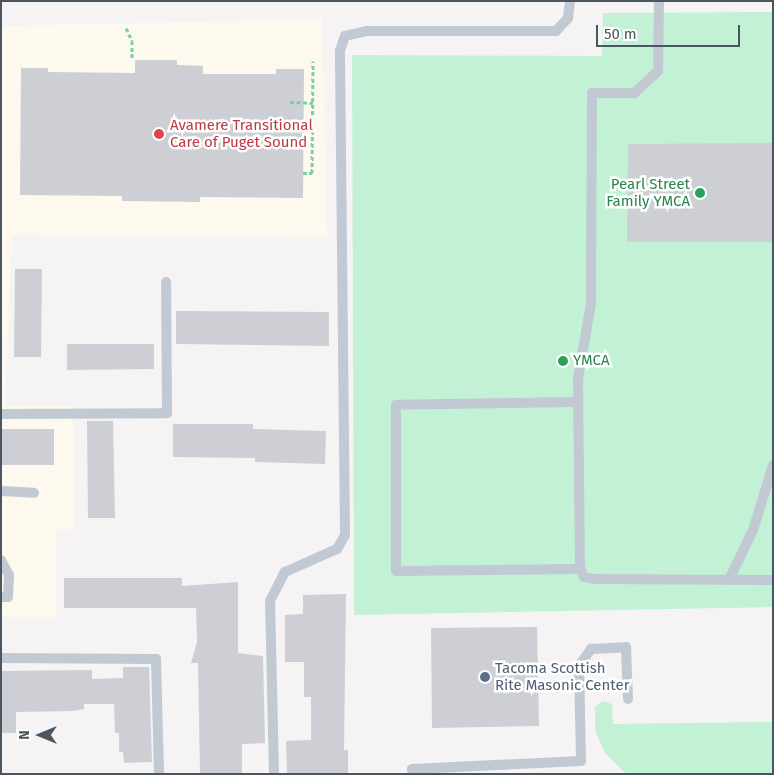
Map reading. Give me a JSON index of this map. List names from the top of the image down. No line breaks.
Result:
{"places":["Avamere Transitional Care of Puget Sound","Pearl Street Family YMCA","YMCA","Tacoma Scottish Rite Masonic Center"],"scale_bar":"50 m","north":"left"}
